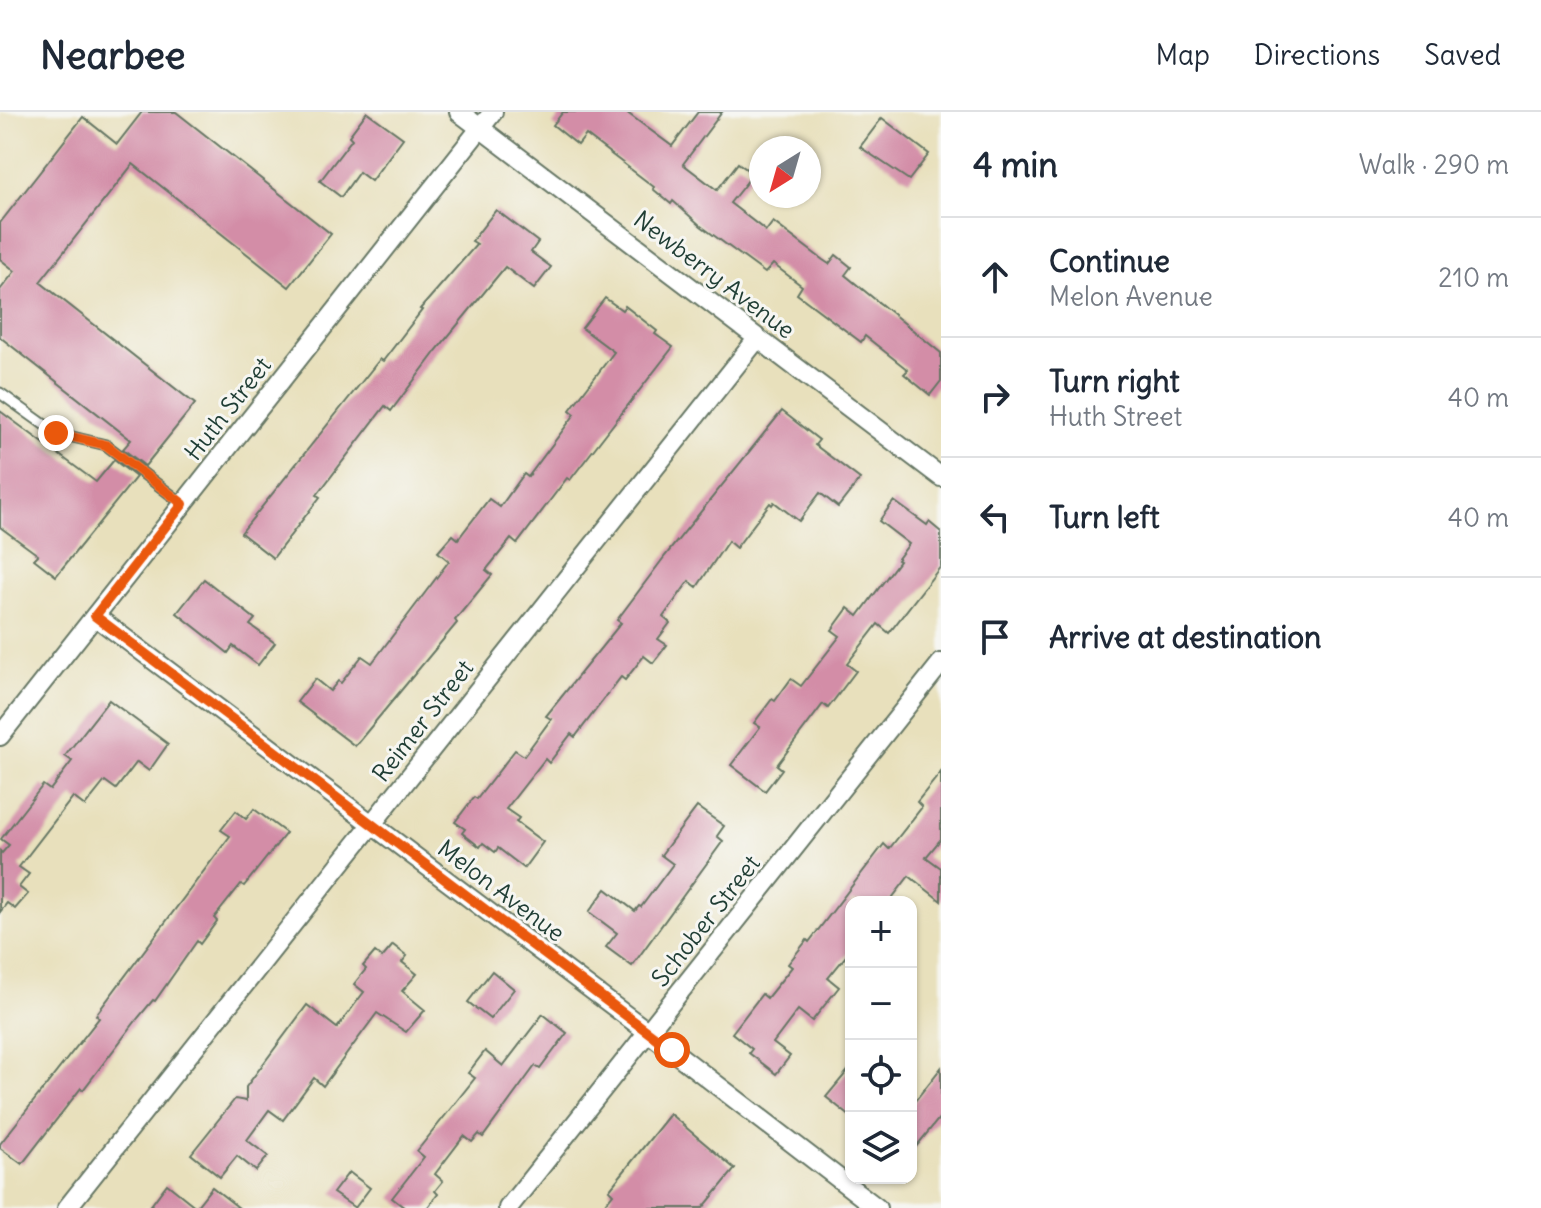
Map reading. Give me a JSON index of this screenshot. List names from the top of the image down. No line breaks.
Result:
{"streets":{"street":["Newberry Avenue","Huth Street","Reimer Street","Melon Avenue","Schober Street"]},"crossings":[["Newberry Avenue","Huth Street"],["Newberry Avenue","Reimer Street"],["Huth Street","Melon Avenue"],["Reimer Street","Melon Avenue"],["Melon Avenue","Schober Street"]],"north":"bottom left","page":{"header":"Nearbee","nav":["Map","Directions","Saved"],"heading":["4 min","Walk · 290 m"],"list":[["Continue","Melon Avenue","210 m"],["Turn right","Huth Street","40 m"],["Turn left","40 m"],"Arrive at destination"],"map_buttons":["+","−"]}}
